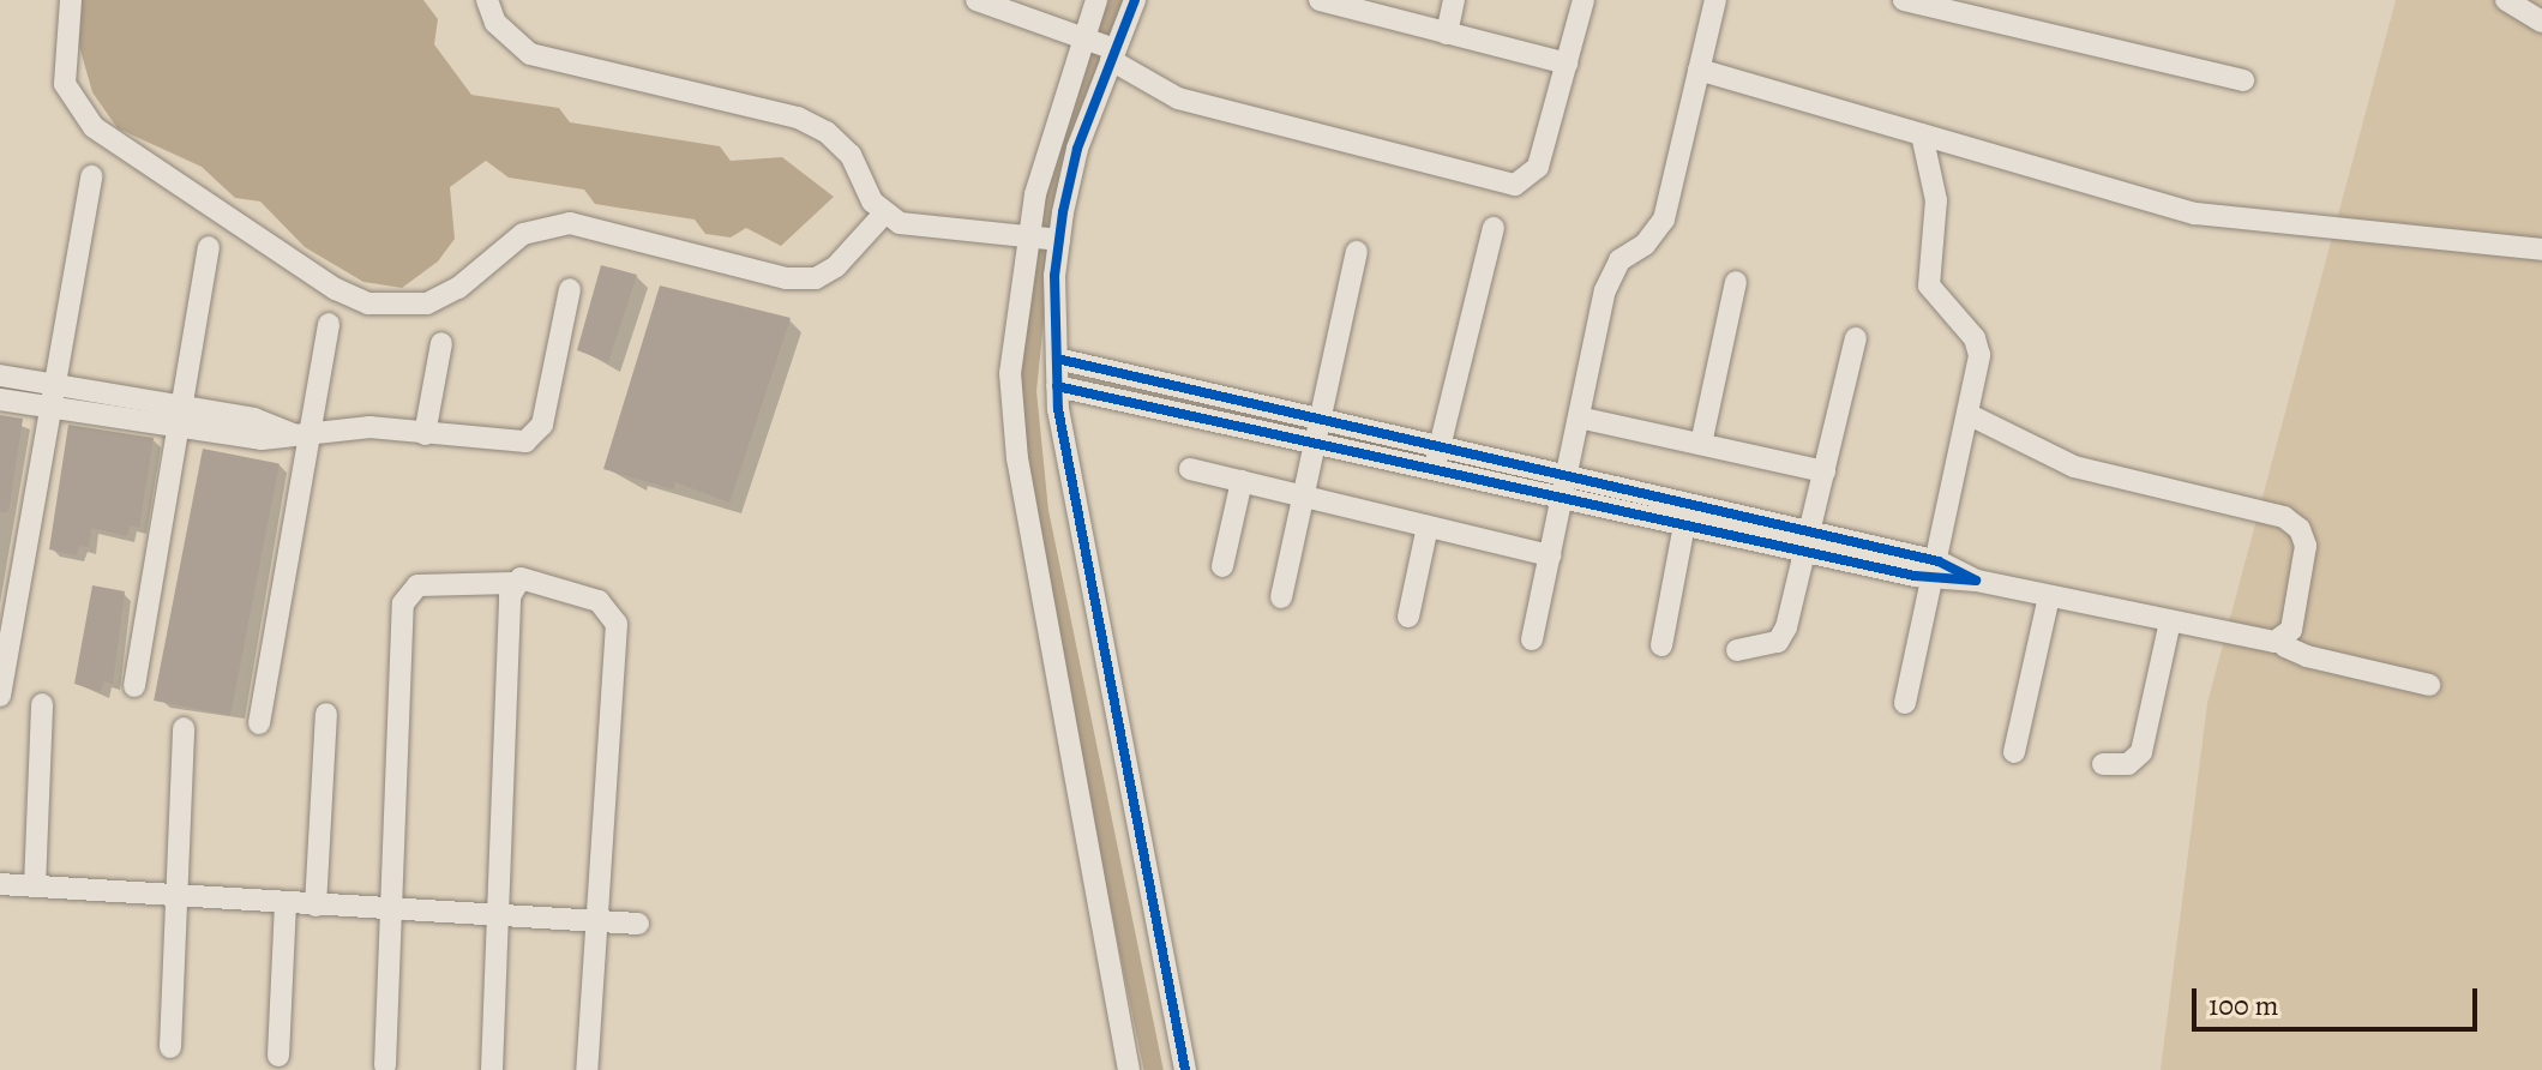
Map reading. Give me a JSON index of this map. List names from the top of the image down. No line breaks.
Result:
{"scale_bar":"100 m"}
